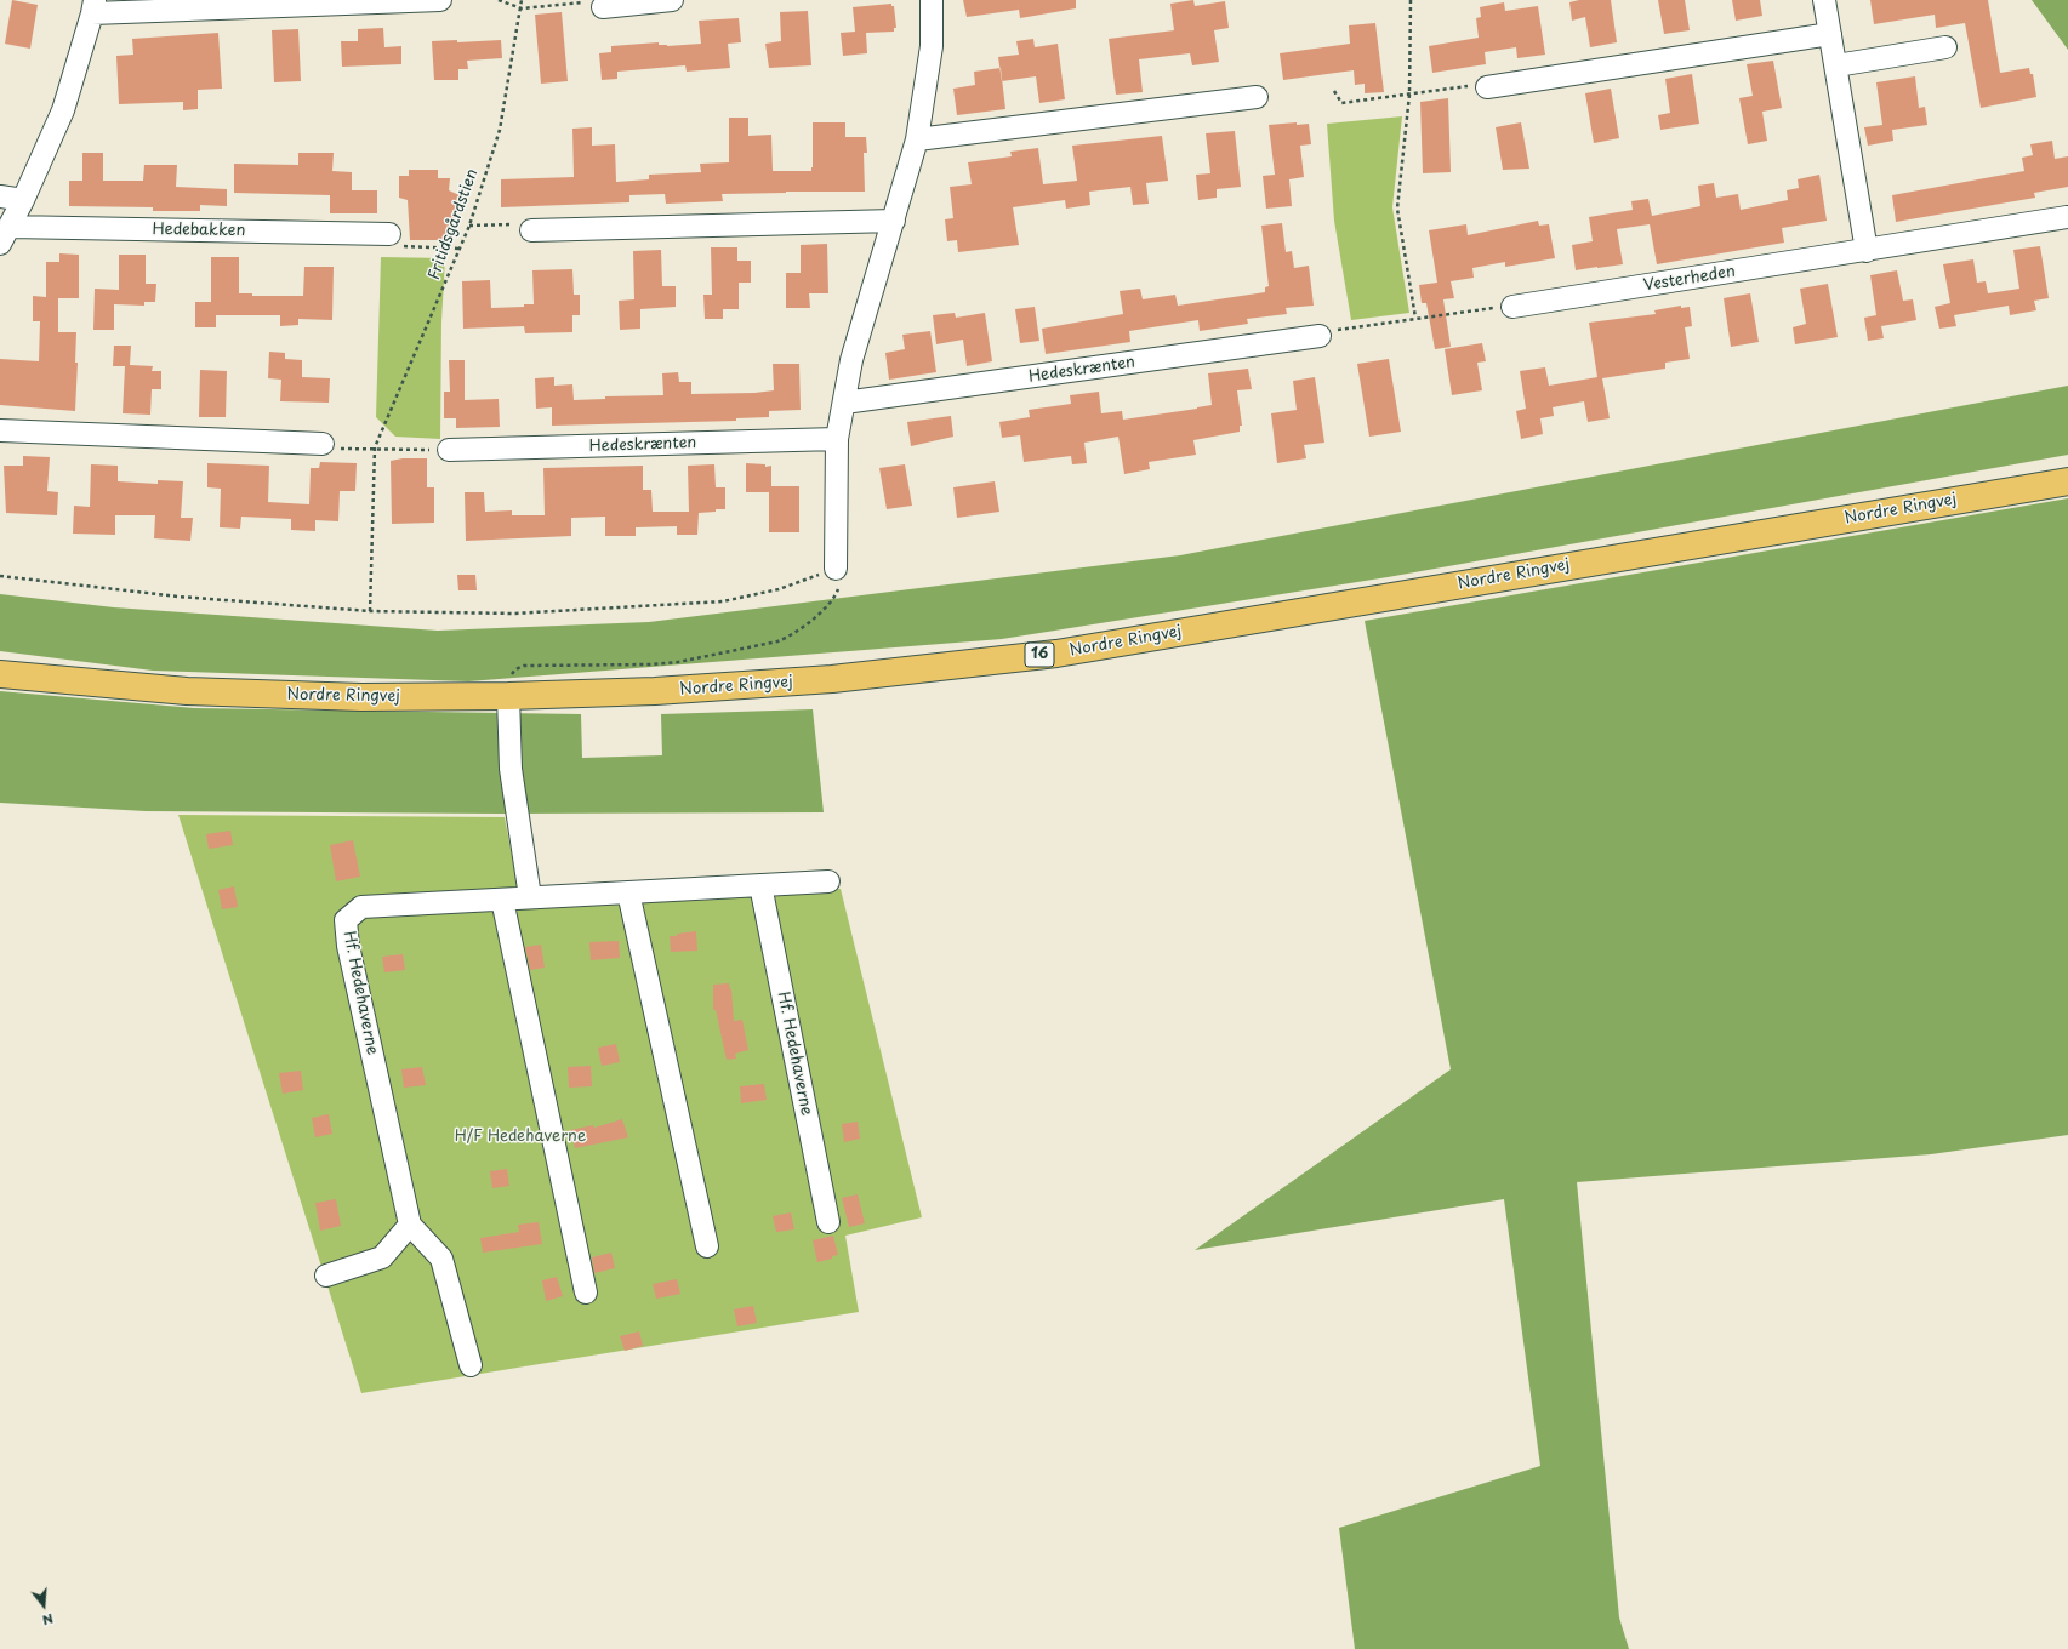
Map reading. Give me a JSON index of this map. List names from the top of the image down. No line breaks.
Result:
{"streets":{"main road":["Nordre Ringvej","16"],"street":["Hedebakken","Vesterheden","Hedeskrænten","Hf. Hedehaverne"],"path":["Fritidsgårdstien"]},"parks":["H/F Hedehaverne"],"north":"bottom"}
